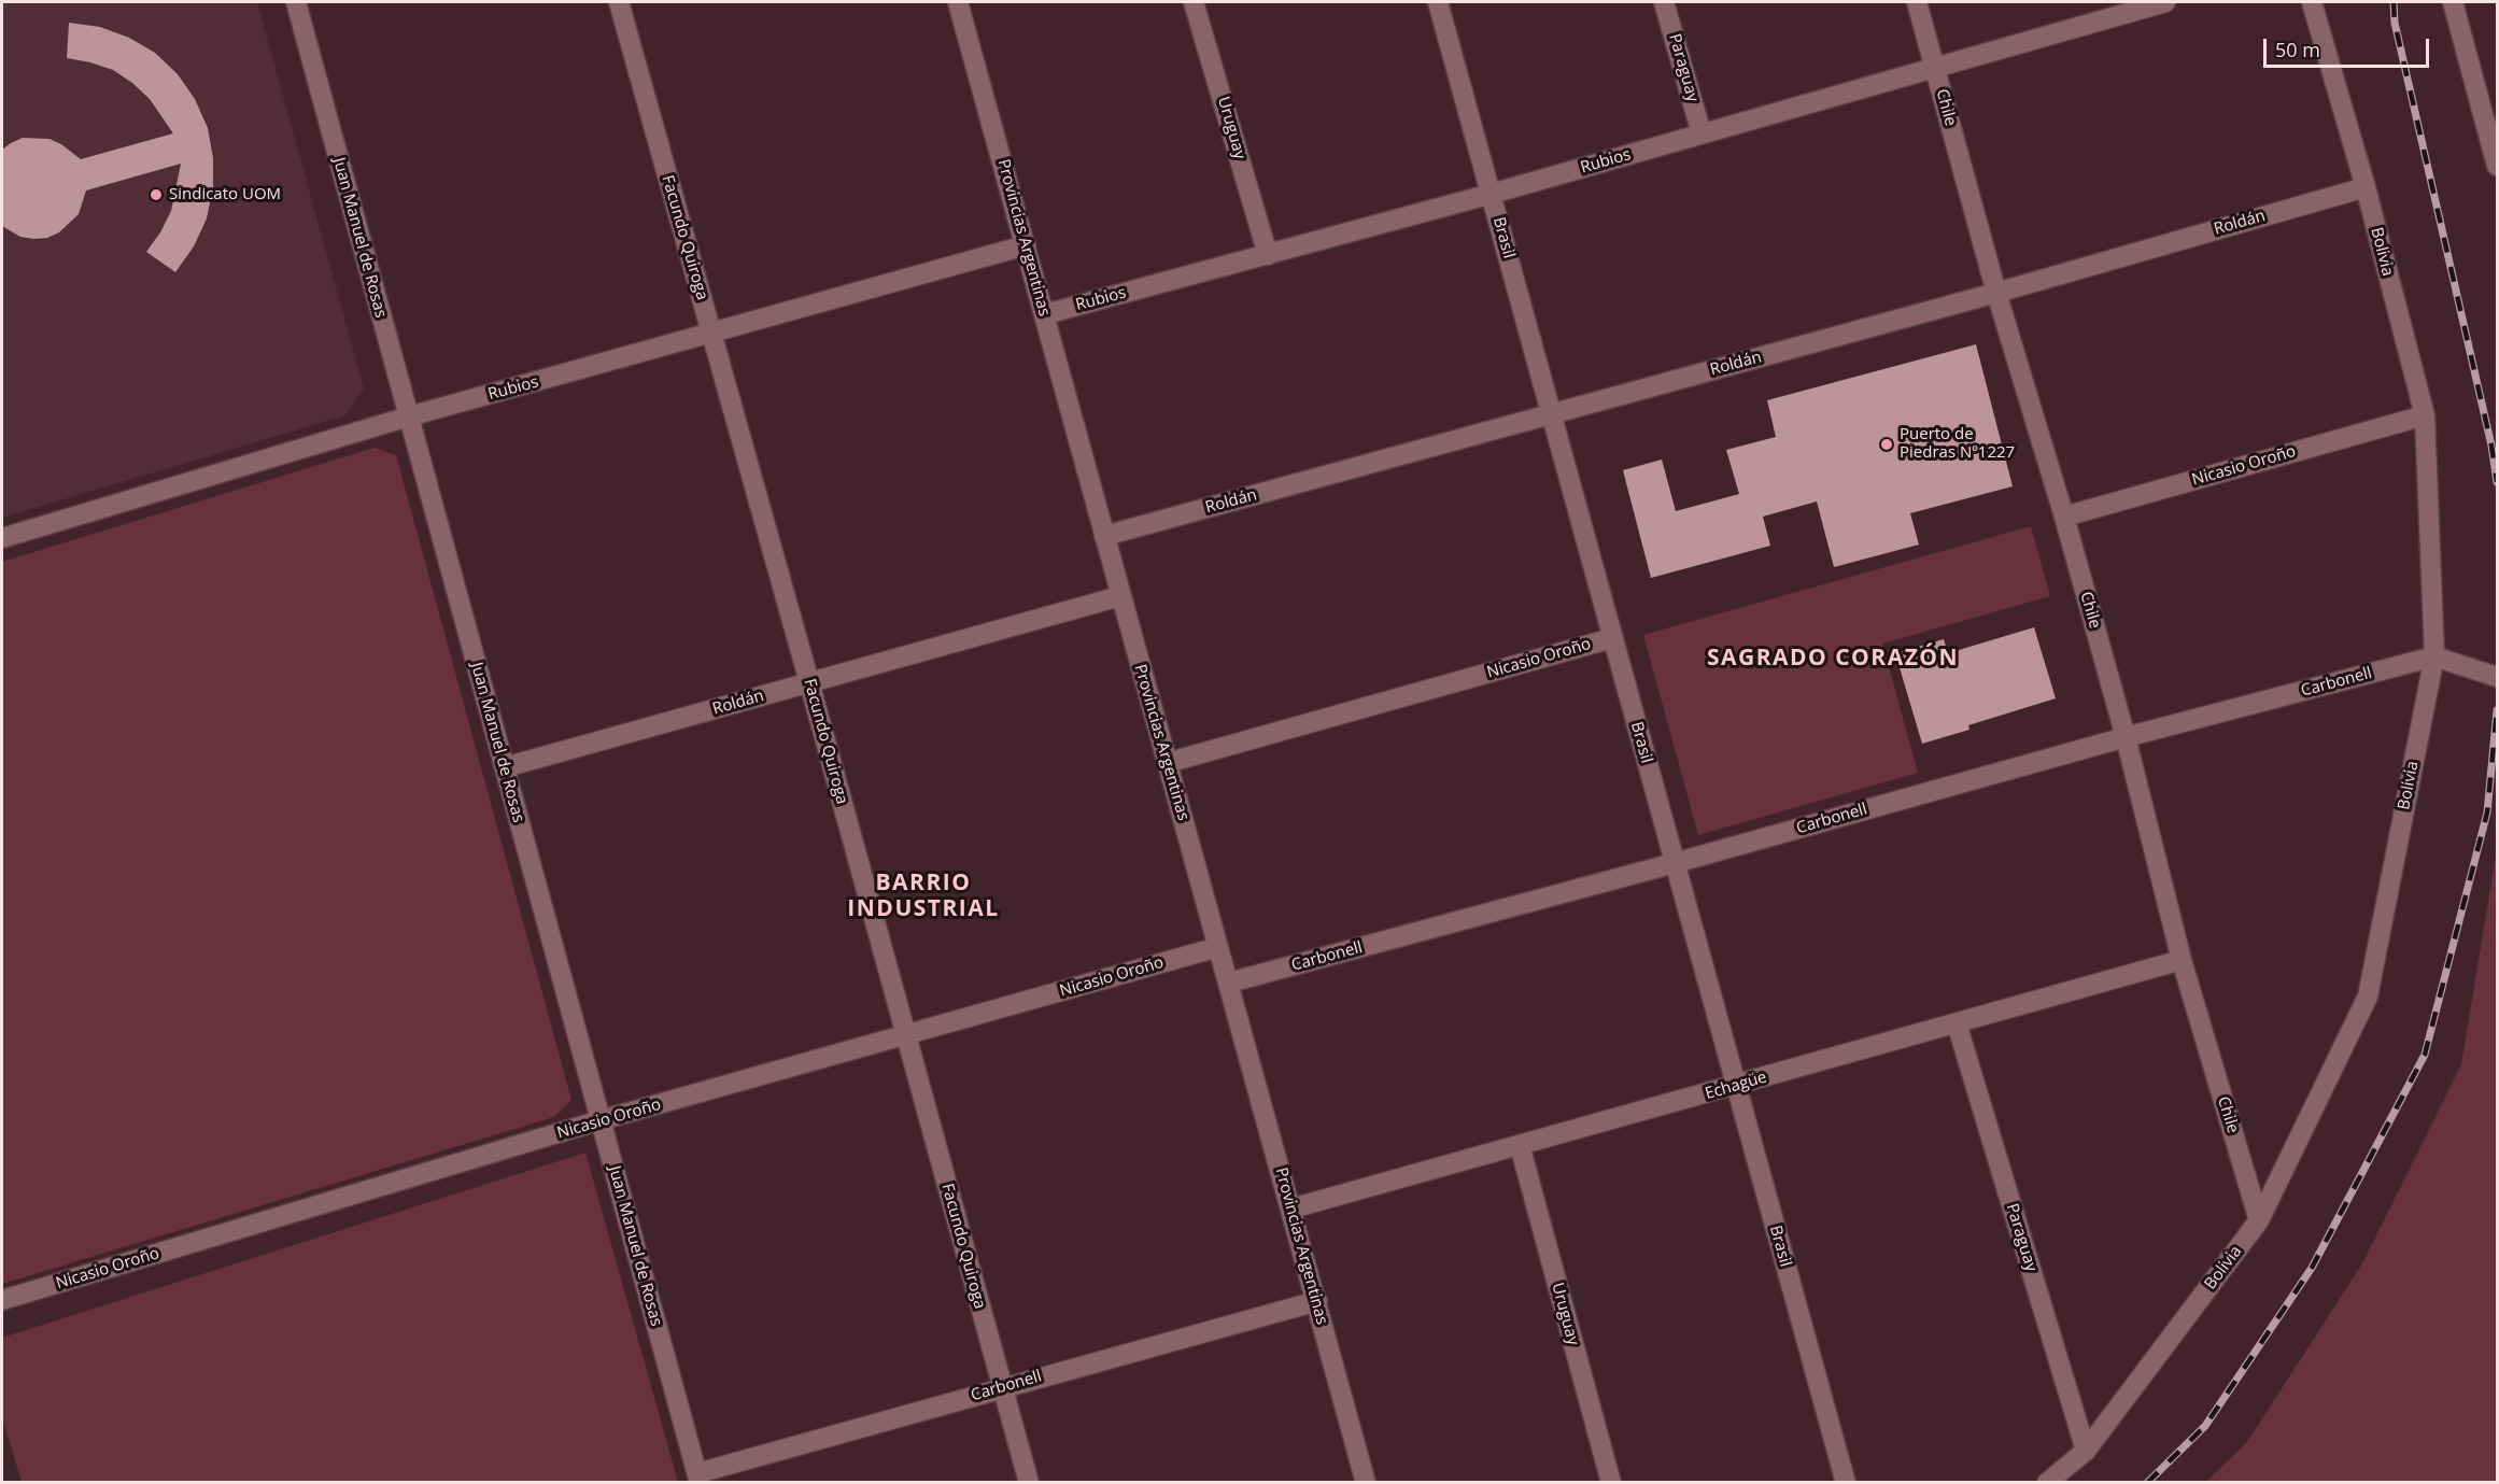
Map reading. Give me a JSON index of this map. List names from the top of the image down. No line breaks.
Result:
{"streets":{"street":["Paraguay","Chile","Uruguay","Rubios","Roldán","Juan Manuel de Rosas","Facundo Quiroga","Provincias Argentinas","Brasil","Bolivia","Nicasio Oroño","Carbonell","Echagüe"]},"crossings":[["Paraguay","Rubios"],["Paraguay","Bolivia"],["Paraguay","Echagüe"],["Chile","Rubios"],["Chile","Roldán"],["Chile","Bolivia"],["Chile","Nicasio Oroño"],["Chile","Carbonell"],["Chile","Echagüe"],["Uruguay","Rubios"],["Uruguay","Echagüe"],["Rubios","Juan Manuel de Rosas"],["Rubios","Facundo Quiroga"],["Rubios","Provincias Argentinas"],["Rubios","Brasil"],["Roldán","Juan Manuel de Rosas"],["Roldán","Facundo Quiroga"],["Roldán","Provincias Argentinas"],["Roldán","Brasil"],["Roldán","Bolivia"],["Juan Manuel de Rosas","Nicasio Oroño"],["Juan Manuel de Rosas","Carbonell"],["Facundo Quiroga","Nicasio Oroño"],["Facundo Quiroga","Carbonell"],["Provincias Argentinas","Nicasio Oroño"],["Provincias Argentinas","Carbonell"],["Provincias Argentinas","Echagüe"],["Brasil","Nicasio Oroño"],["Brasil","Carbonell"],["Brasil","Echagüe"],["Bolivia","Nicasio Oroño"],["Bolivia","Carbonell"]],"districts":["SAGRADO CORAZÓN","BARRIO INDUSTRIAL"],"places":["Sindicato UOM","Puerto de Piedras Nº1227"],"scale_bar":"50 m"}
